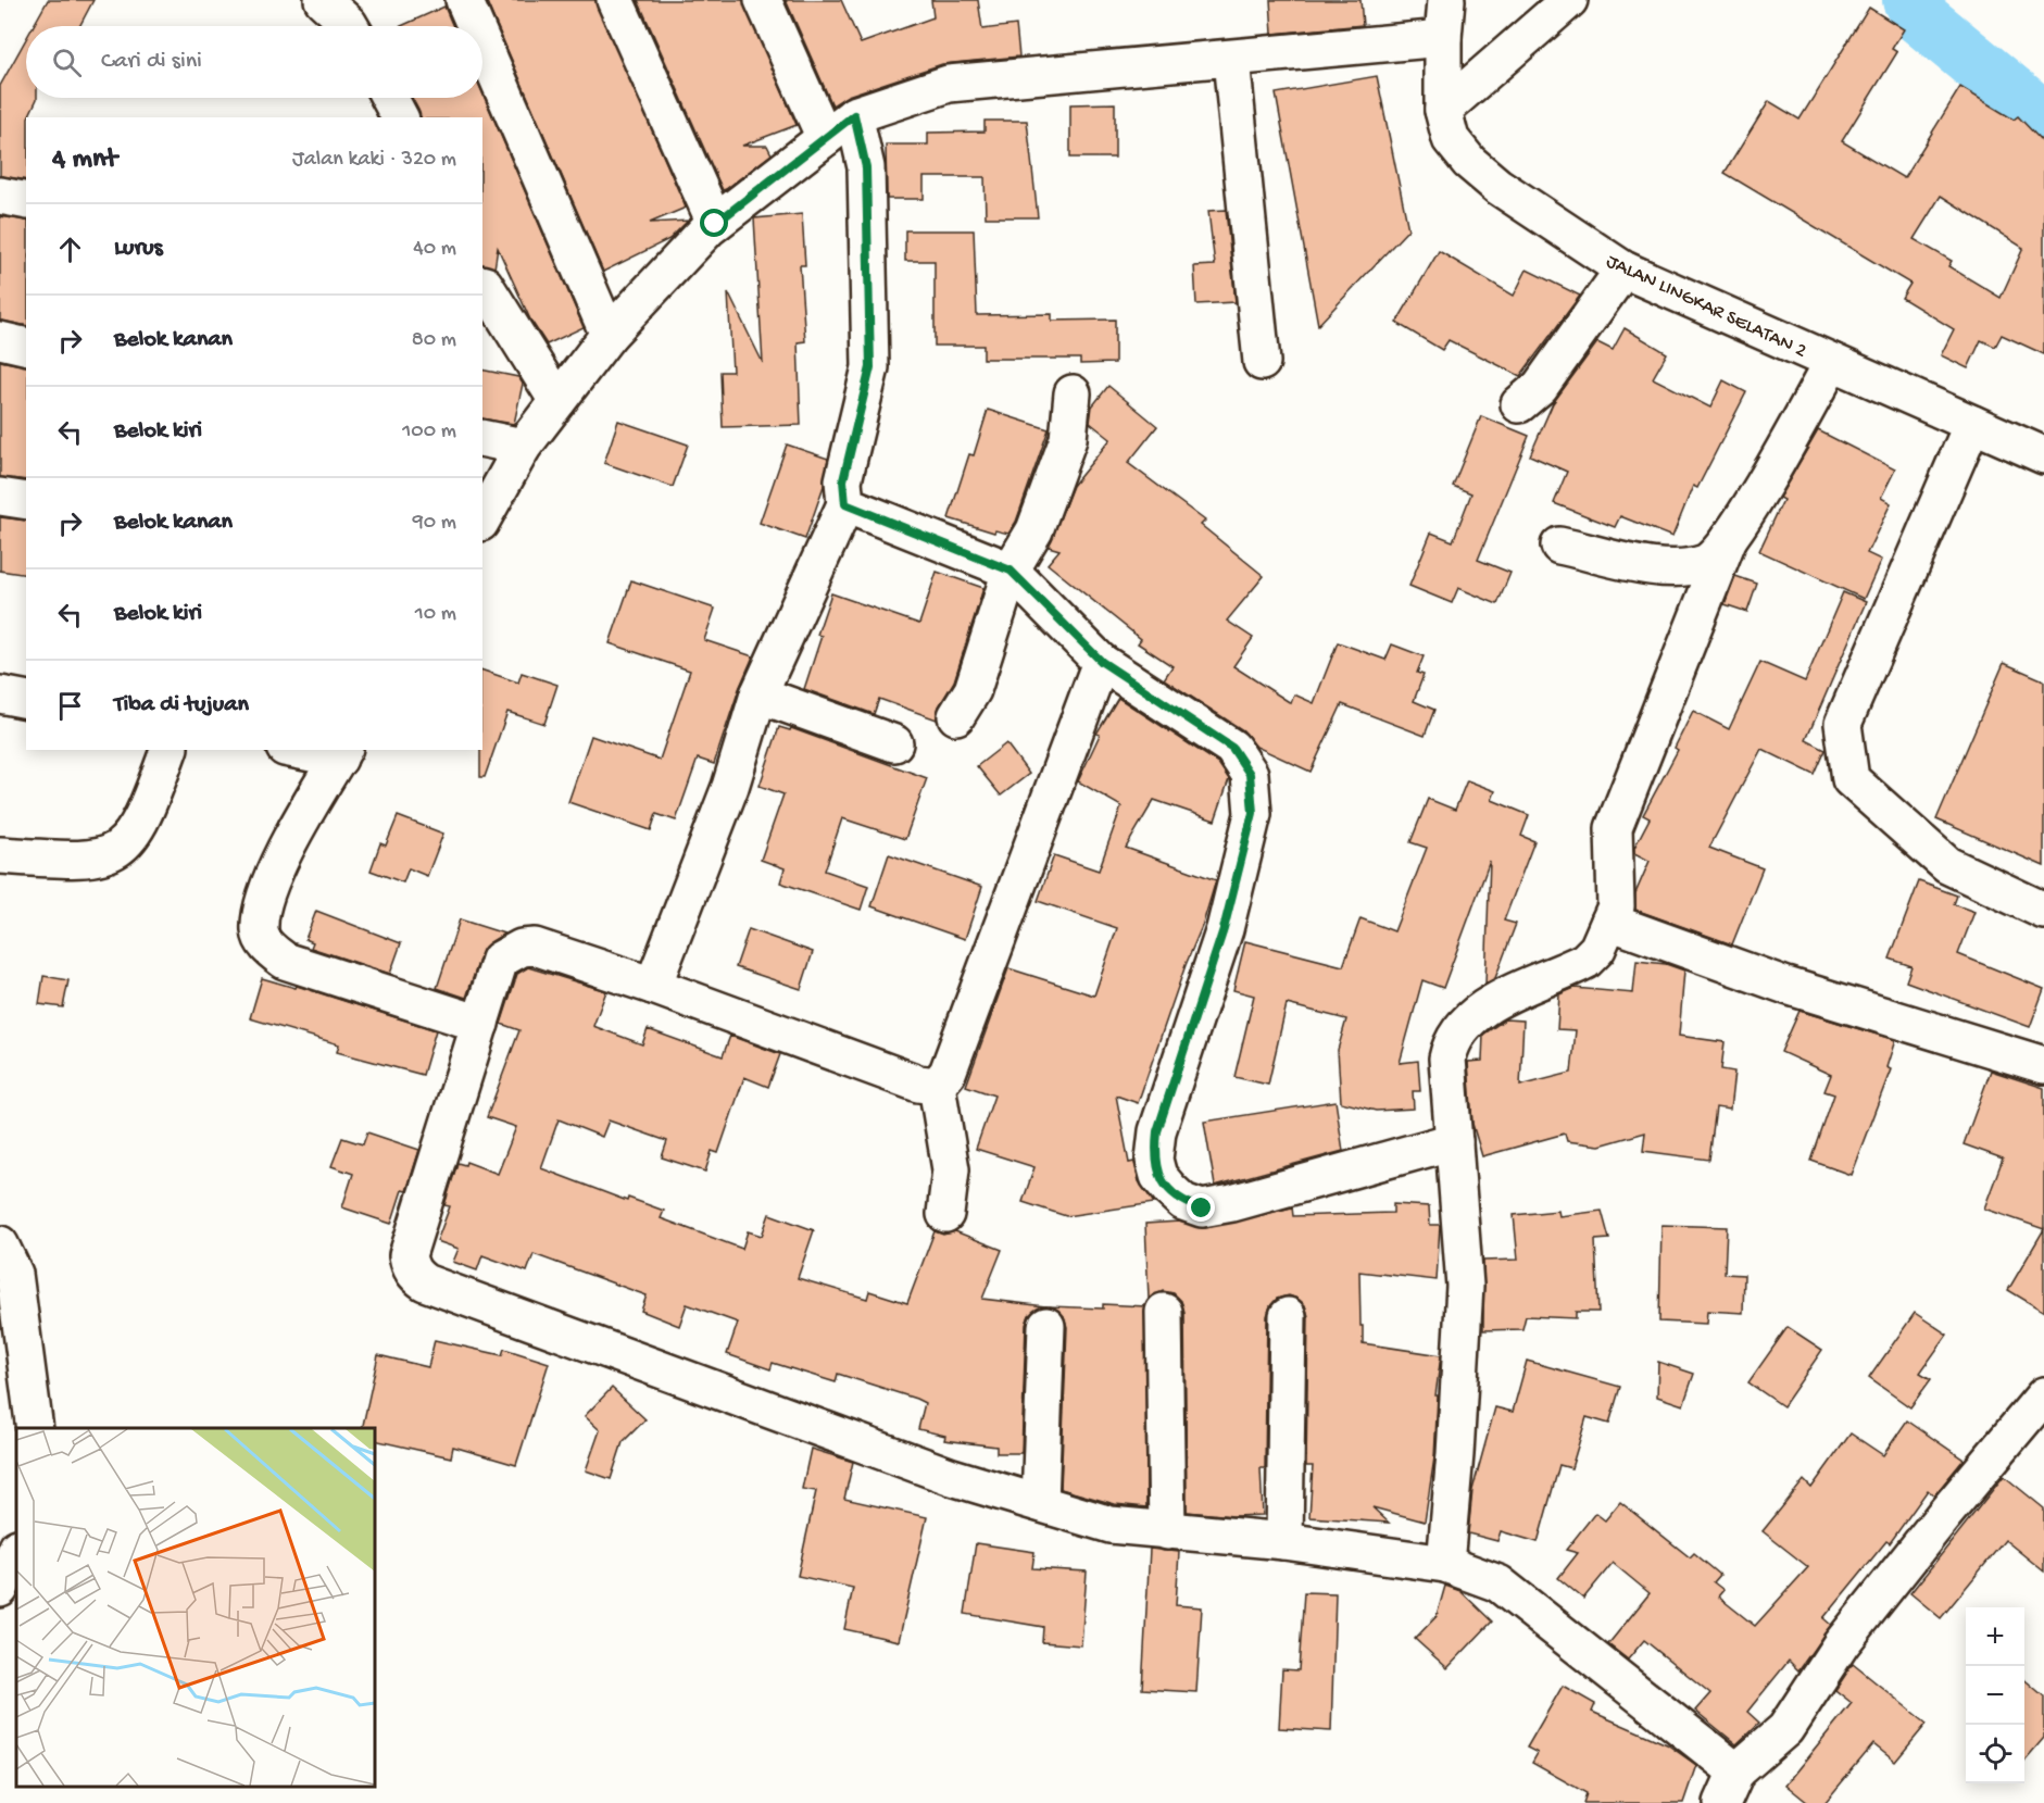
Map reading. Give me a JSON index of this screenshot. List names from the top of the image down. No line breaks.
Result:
{"streets":{"main road":["JALAN LINGKAR SELATAN 2"]},"page":{"search":"Cari di sini","heading":["4 mnt","Jalan kaki · 320 m"],"list":[["Lurus","40 m"],["Belok kanan","80 m"],["Belok kiri","100 m"],["Belok kanan","90 m"],["Belok kiri","10 m"],"Tiba di tujuan"],"map_buttons":["+","−"]}}
